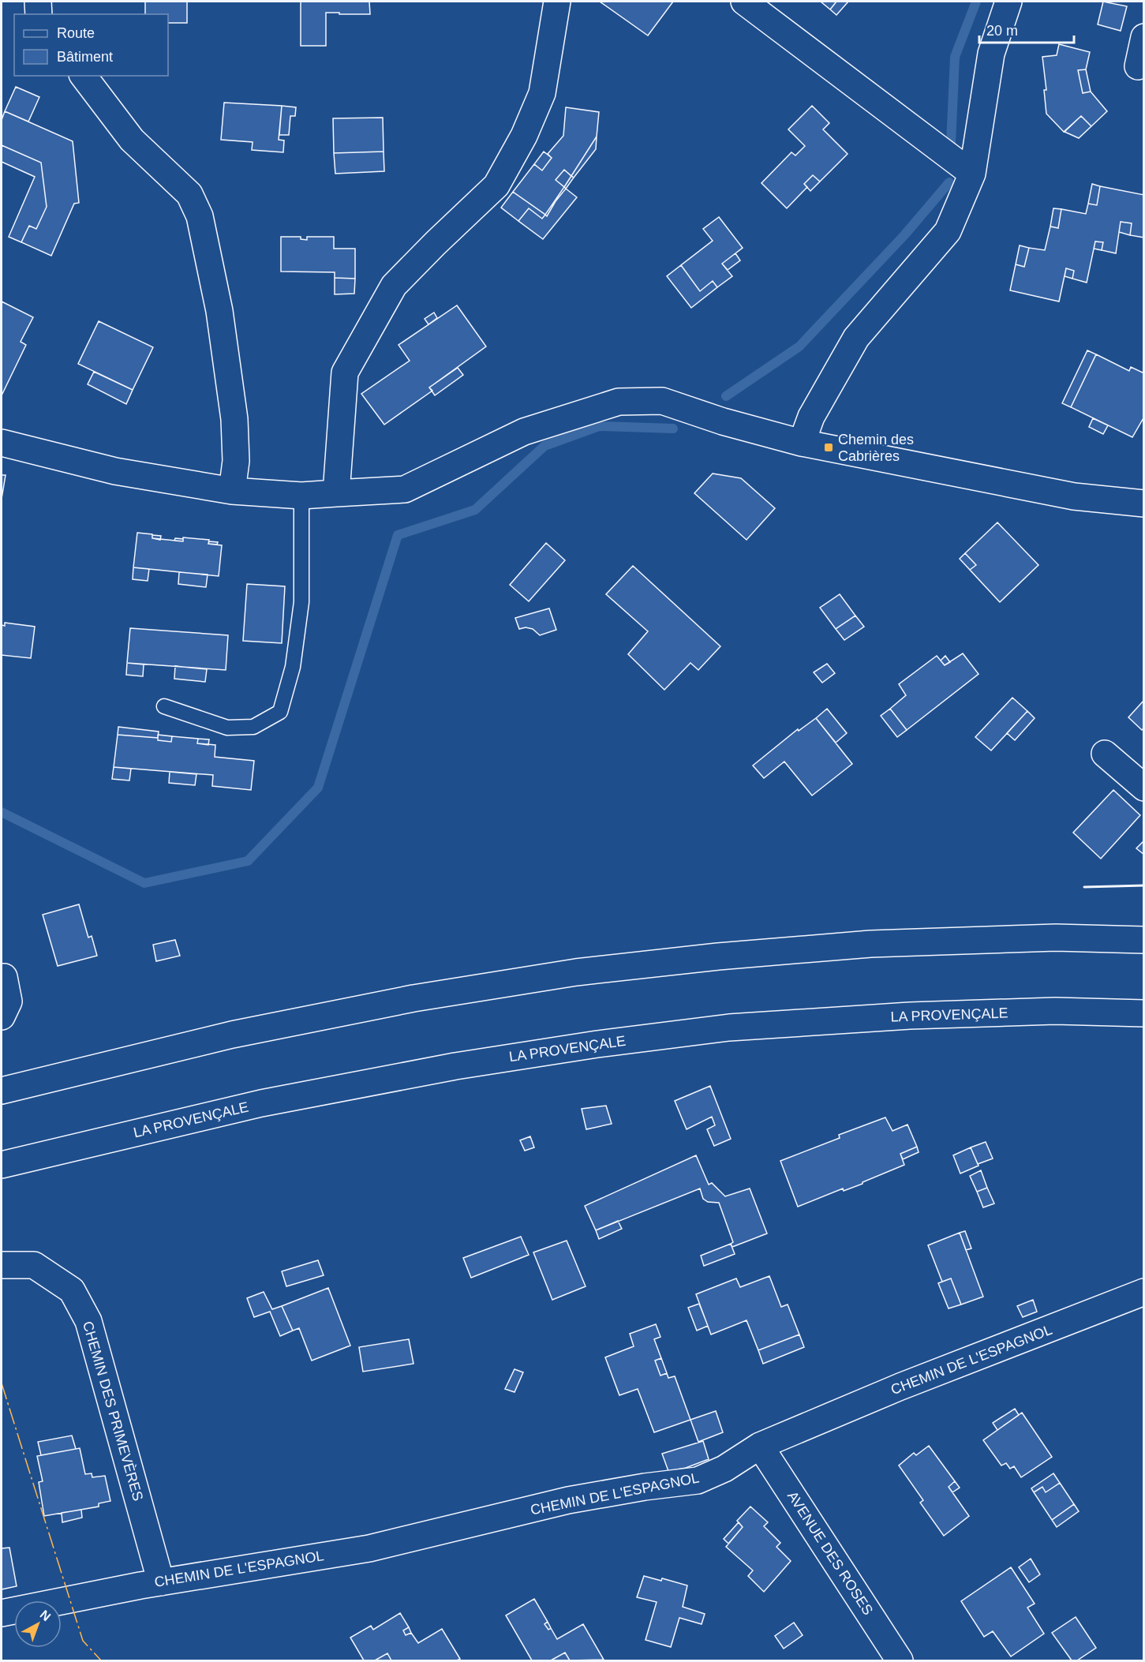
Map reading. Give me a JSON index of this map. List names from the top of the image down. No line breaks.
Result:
{"streets":{"main road":["LA PROVENÇALE","CHEMIN DE L'ESPAGNOL","CHEMIN DES PRIMEVÈRES","AVENUE DES ROSES"]},"crossings":[["CHEMIN DE L'ESPAGNOL","CHEMIN DES PRIMEVÈRES"],["CHEMIN DE L'ESPAGNOL","AVENUE DES ROSES"]],"places":{"transit":["Chemin des Cabrières"]},"legend":["Route","Bâtiment"],"scale_bar":"20 m","north":"top right"}
